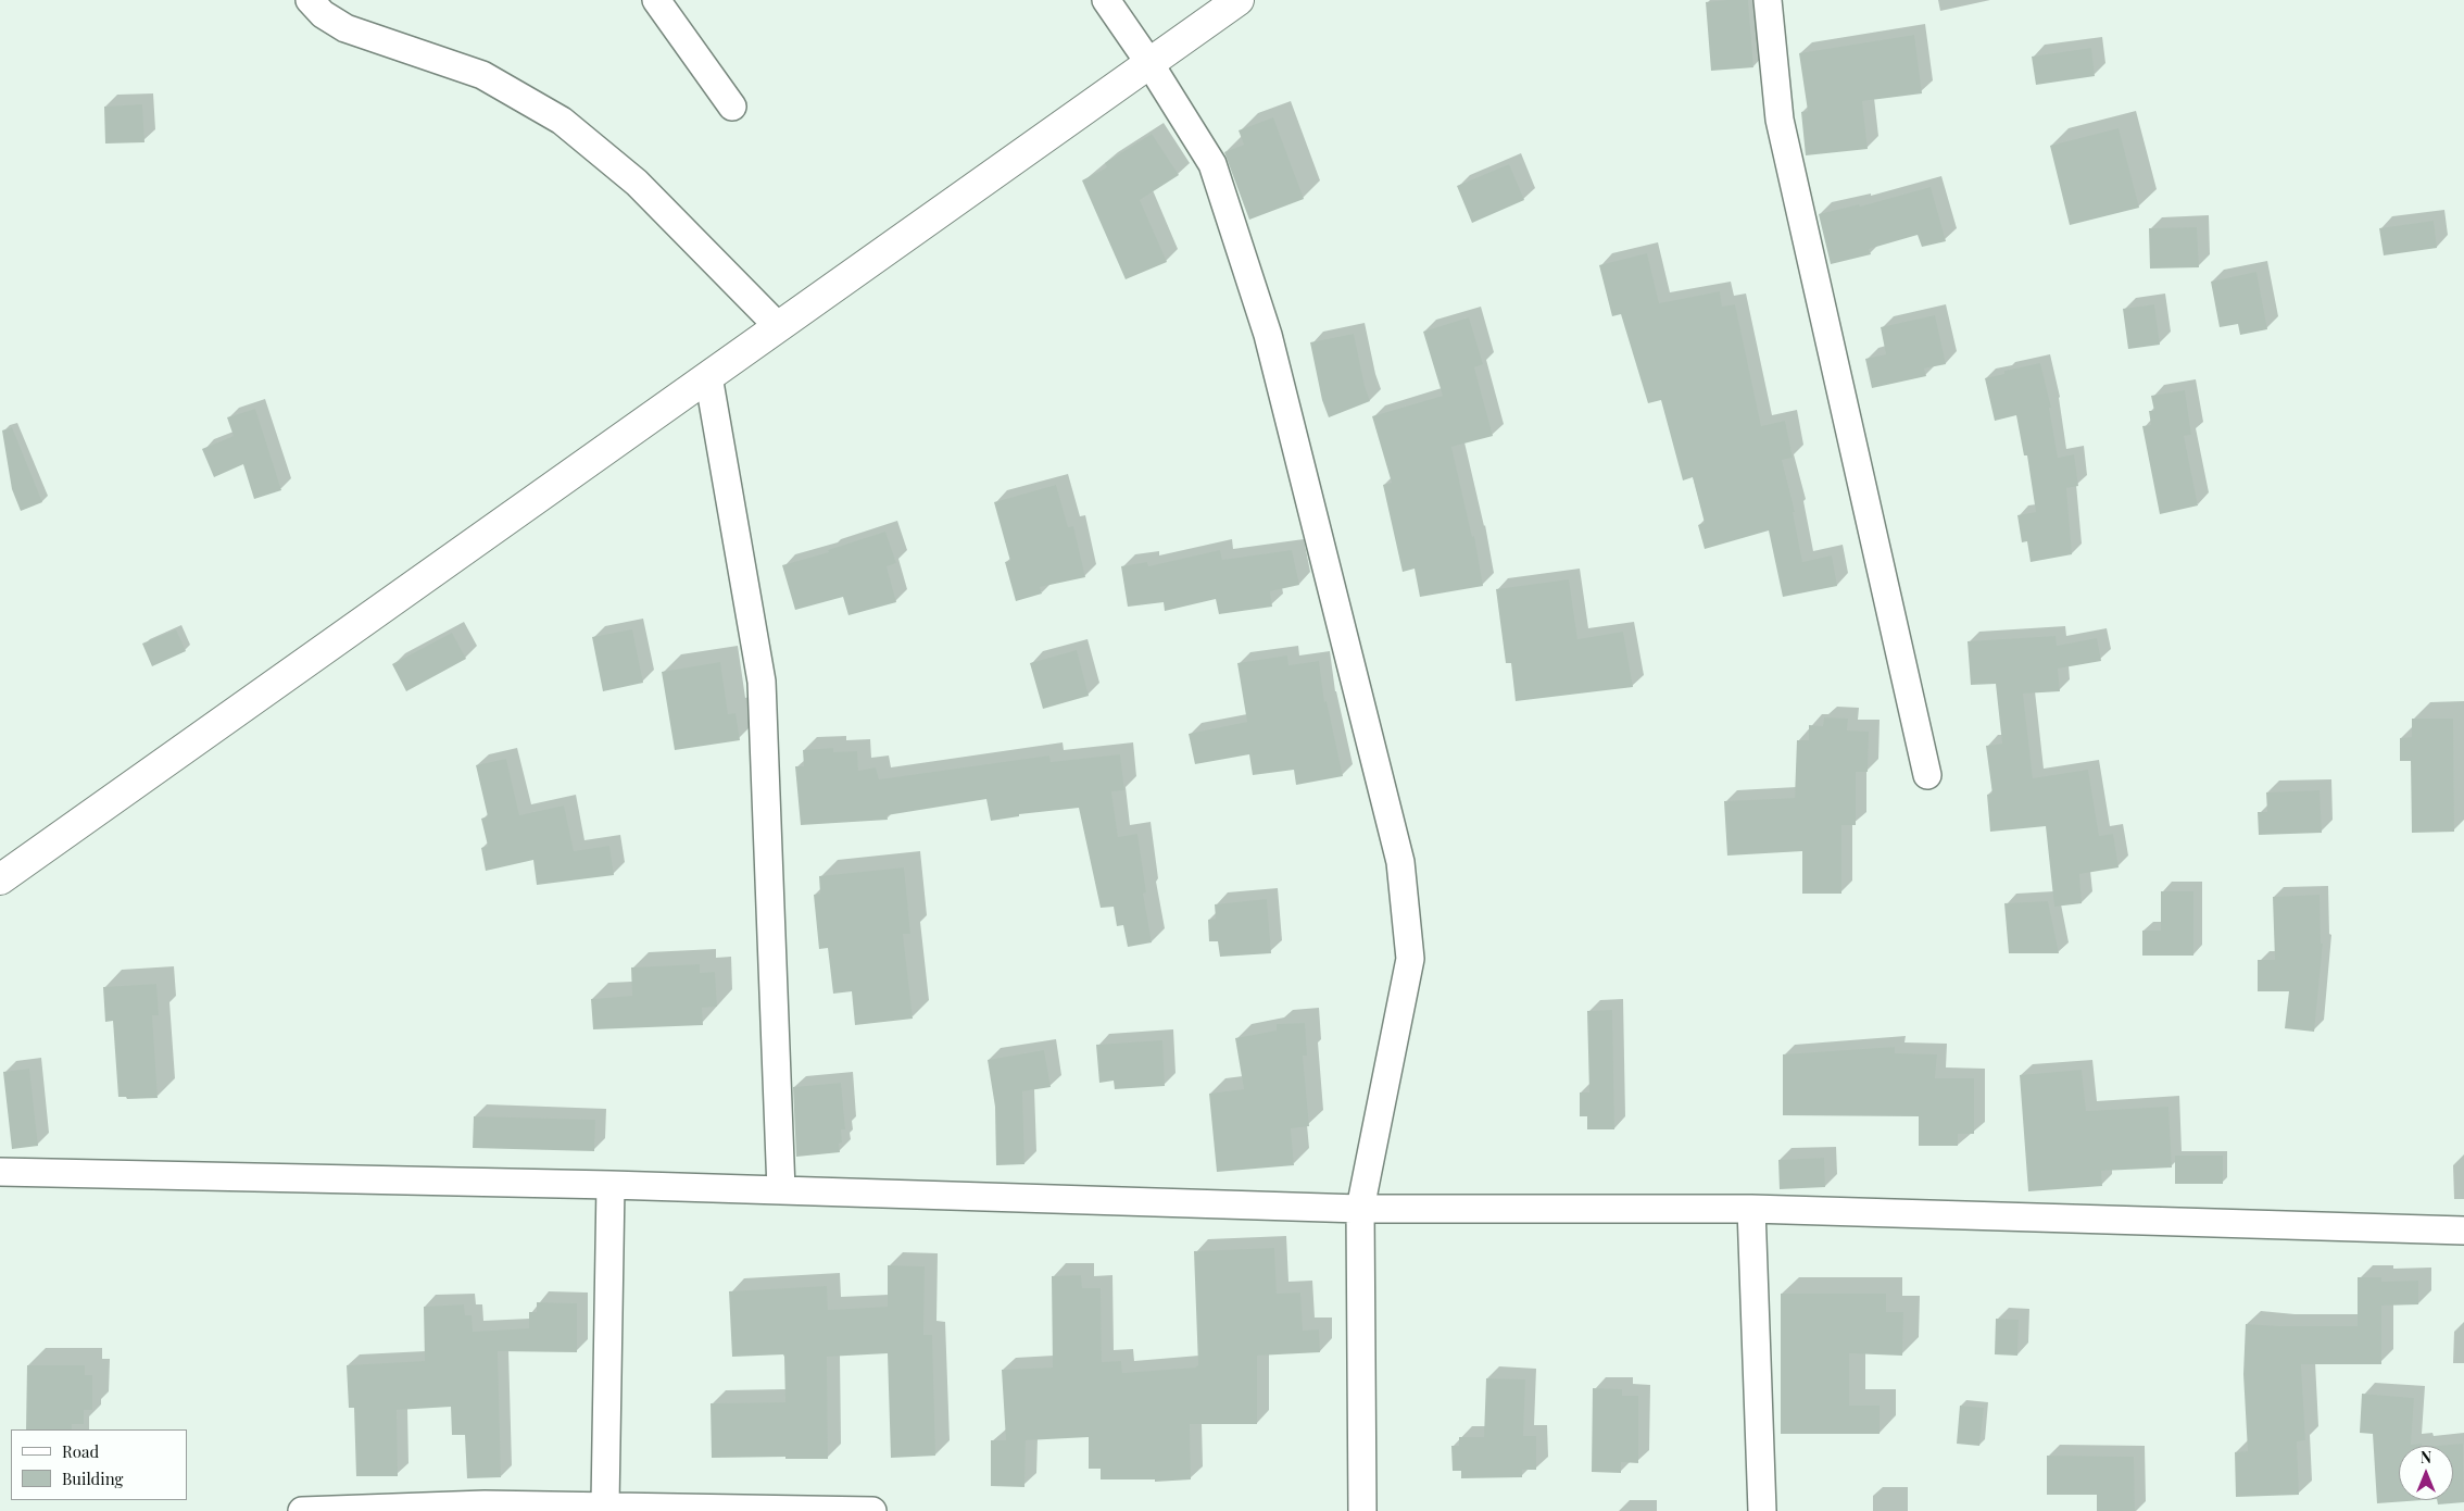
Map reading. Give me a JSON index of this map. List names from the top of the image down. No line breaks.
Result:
{"legend":["Road","Building"],"north":"top"}
